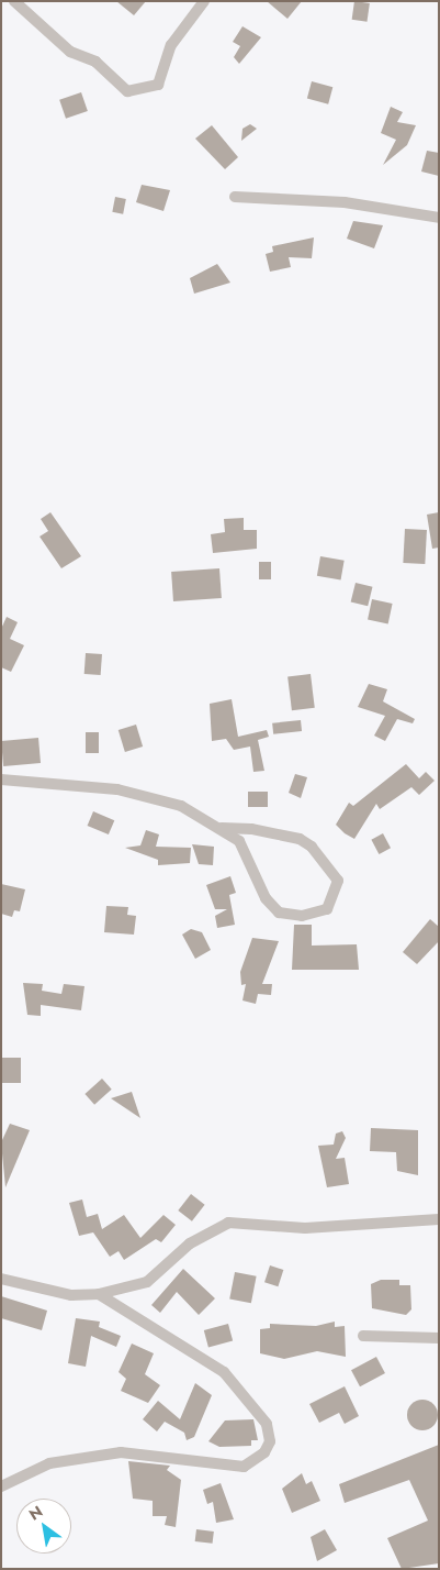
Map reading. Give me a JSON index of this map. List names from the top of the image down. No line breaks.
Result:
{"north":"top left"}
